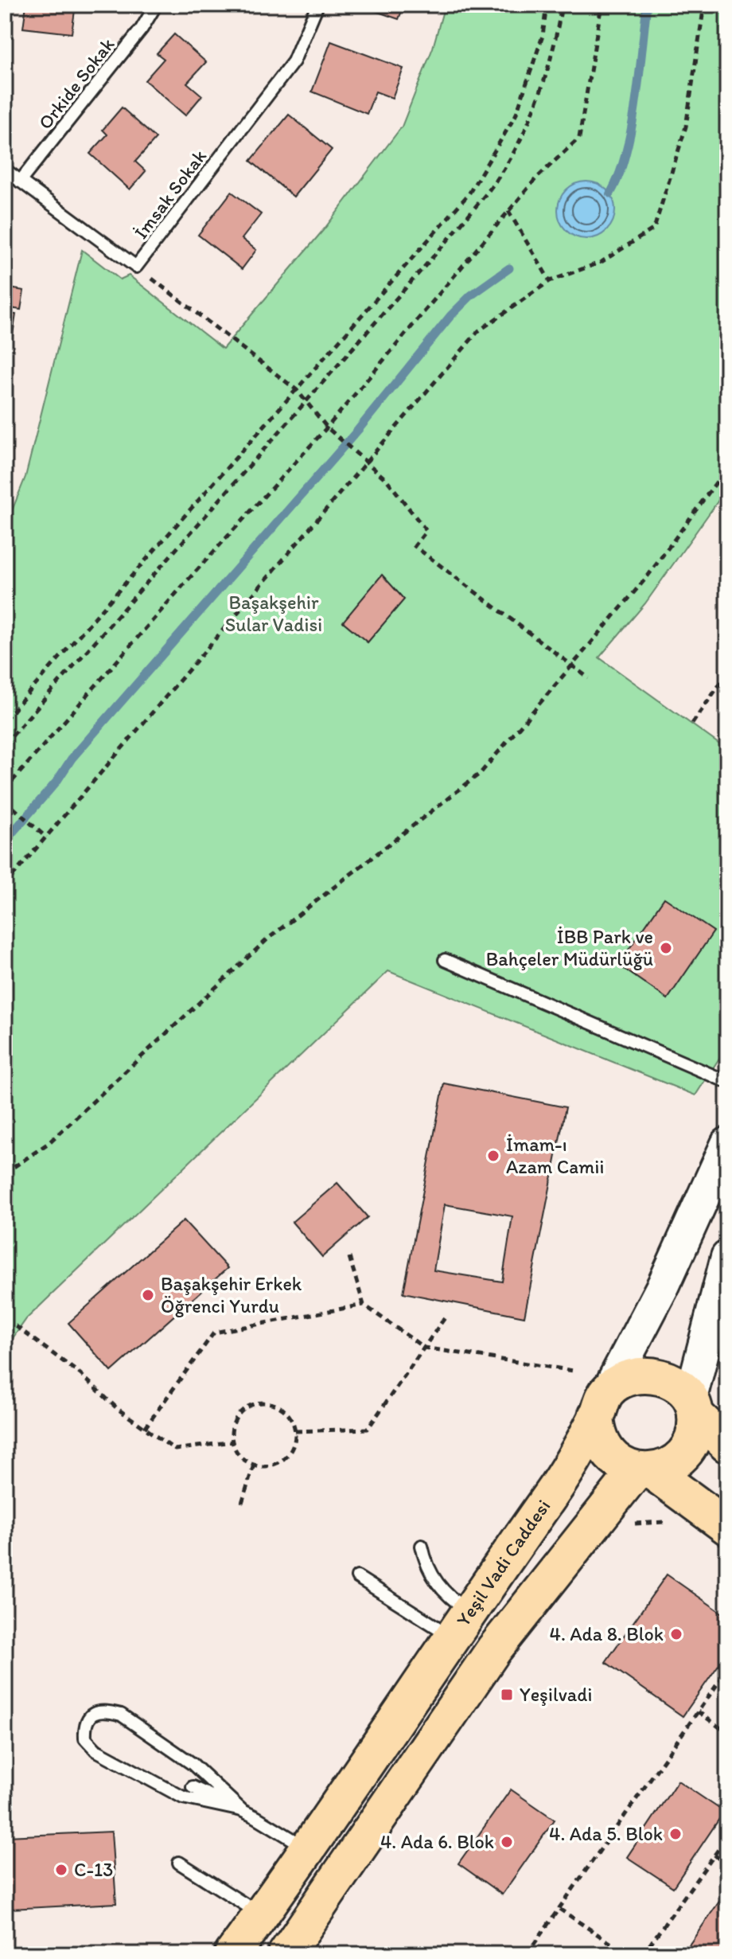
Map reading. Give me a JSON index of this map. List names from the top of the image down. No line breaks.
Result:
{"streets":{"main road":["Yeşil Vadi Caddesi"],"lane":["Orkide Sokak","İmsak Sokak"]},"crossings":[["Orkide Sokak","İmsak Sokak"]],"parks":["Başakşehir Sular Vadisi"],"places":{"other":["İBB Park ve Bahçeler Müdürlüğü","İmam-ı Azam Camii","Başakşehir Erkek Öğrenci Yurdu","4. Ada 8. Blok","4. Ada 5. Blok","4. Ada 6. Blok","C-13"],"transit":["Yeşilvadi"]}}
